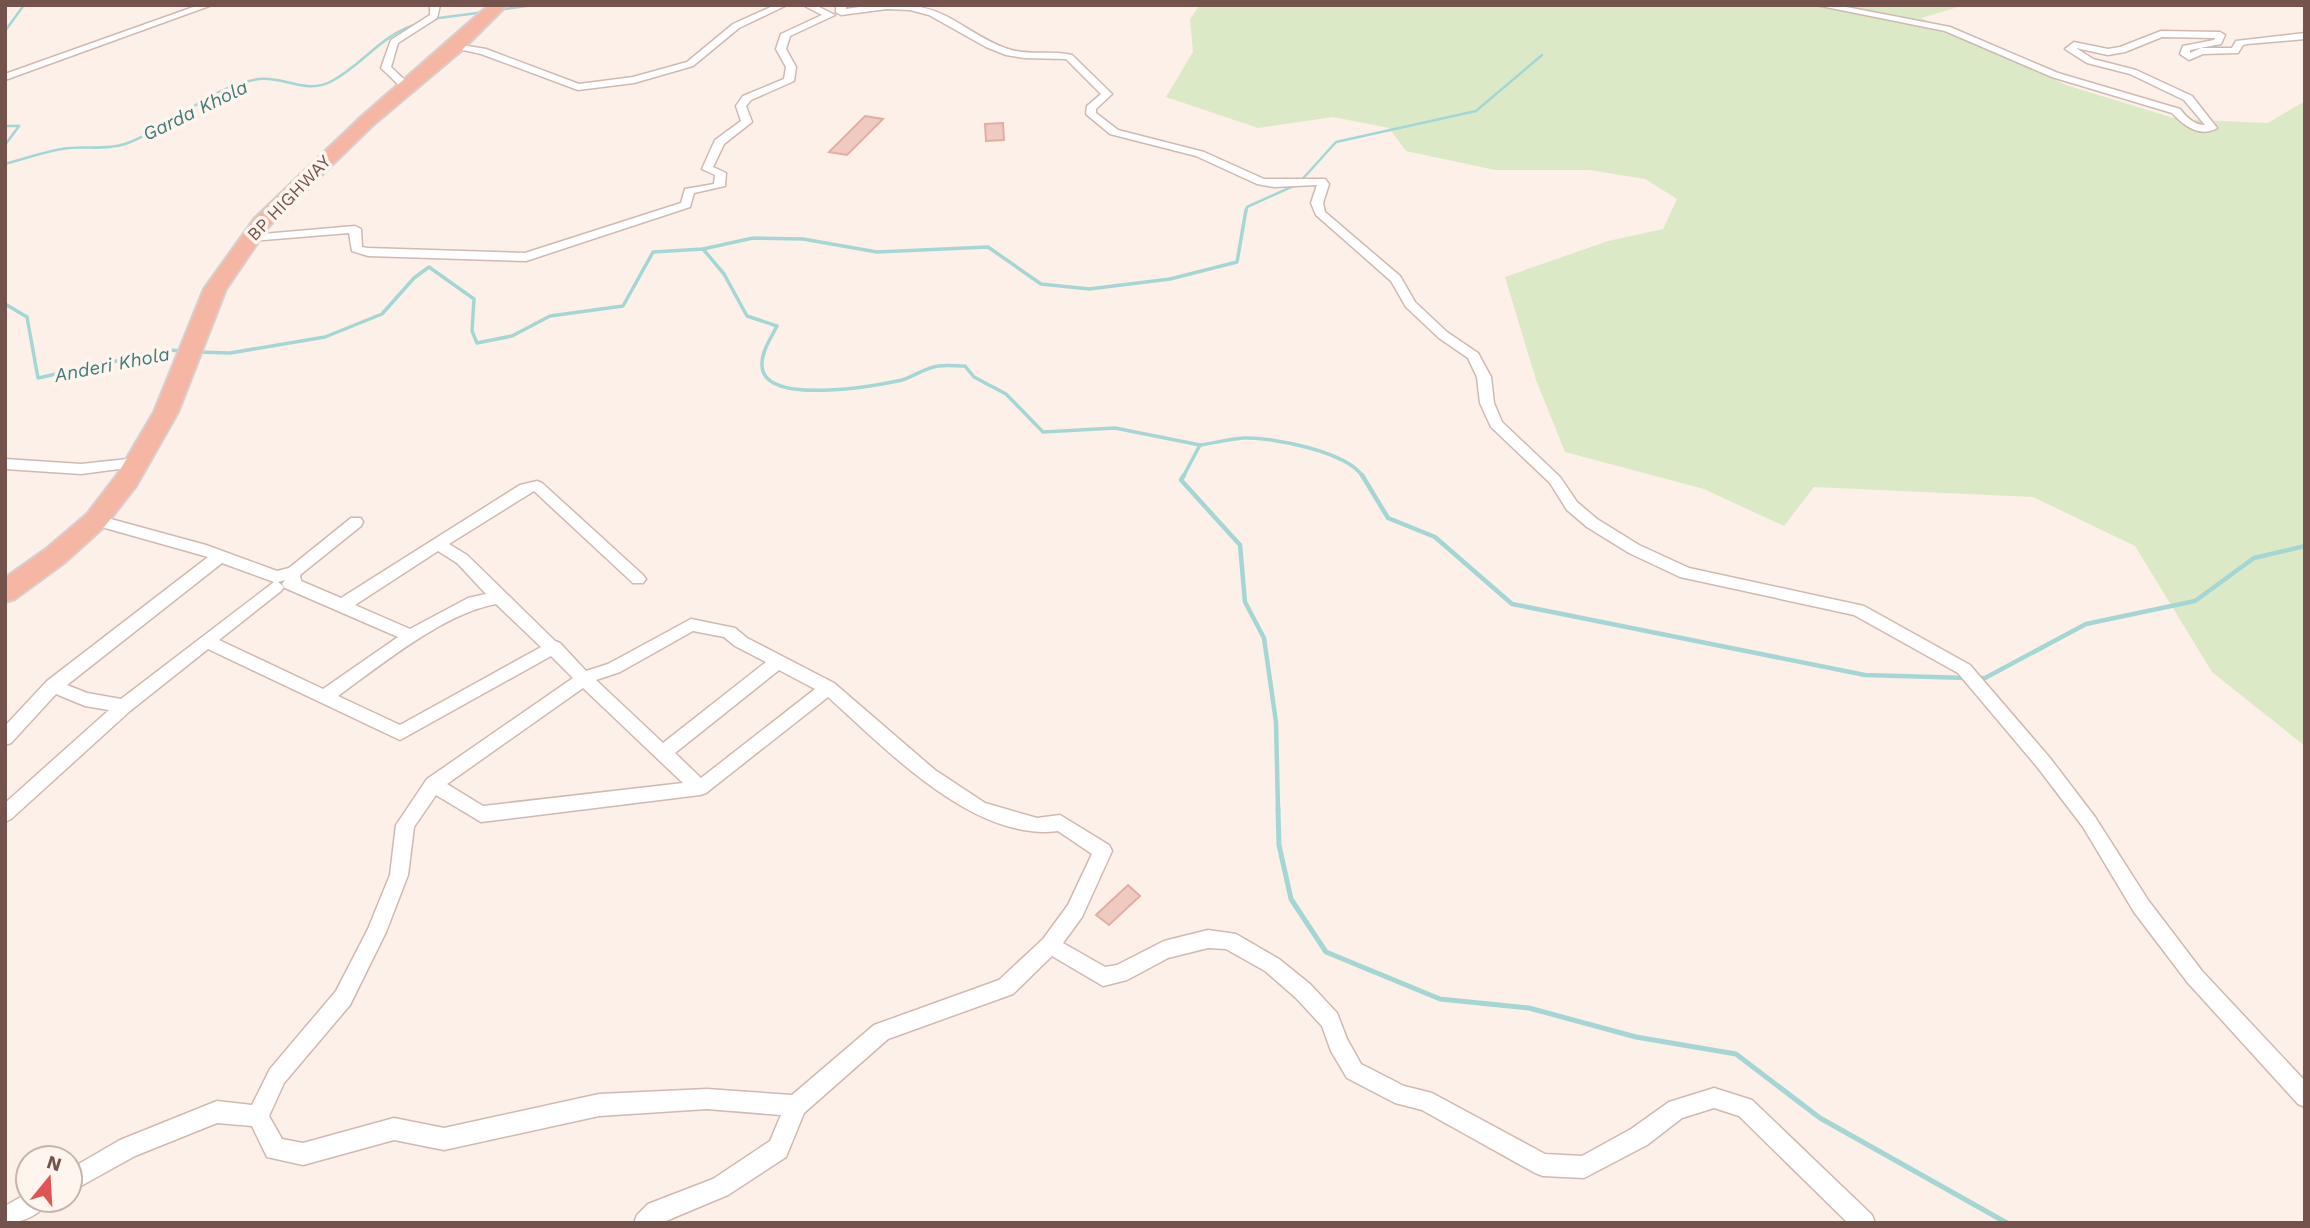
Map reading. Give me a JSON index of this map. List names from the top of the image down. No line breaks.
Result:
{"streets":{"highway":["BP HIGHWAY"]},"water":["Garda Khola","Anderi Khola"],"north":"top"}
